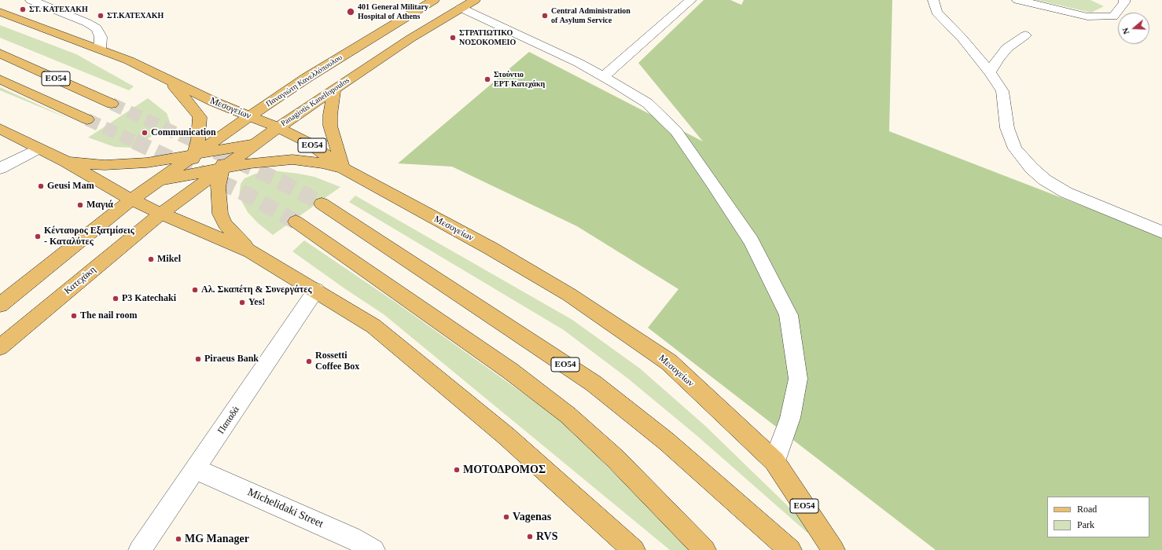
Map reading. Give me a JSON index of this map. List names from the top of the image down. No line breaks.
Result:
{"streets":{"main road":["ΕΟ54","Παναγιώτη Κανελλόπουλου","Panagiotis Kanellopoulos","Μεσογείων","Κατεχάκη"],"street":["Παπαδά","Michelidaki Street"]},"crossings":[["Παναγιώτη Κανελλόπουλου","Μεσογείων"],["Panagiotis Kanellopoulos","Μεσογείων"],["Panagiotis Kanellopoulos","Κατεχάκη"],["Παπαδά","Michelidaki Street"]],"places":["ΣΤ. ΚΑΤΕΧΑΚΗ","401 General Military Hospital of Athens","ΣΤ.ΚΑΤΕΧΑΚΗ","Central Administration of Asylum Service","ΣΤΡΑΤΙΩΤΙΚΟ ΝΟΣΟΚΟΜΕΙΟ","Στούντιο ΕΡΤ Κατεχάκη","Communication","Geusi Mam","Μαγιά","Κένταυρος Εξατμίσεις - Καταλύτες","Mikel","Αλ. Σκαπέτη & Συνεργάτες","P3 Katechaki","Yes!","The nail room","Piraeus Bank","Rossetti Coffee Box","ΜΟΤΟΔΡΟΜΟΣ","Vagenas","RVS","MG Manager"],"legend":["Road","Park"],"north":"left"}
